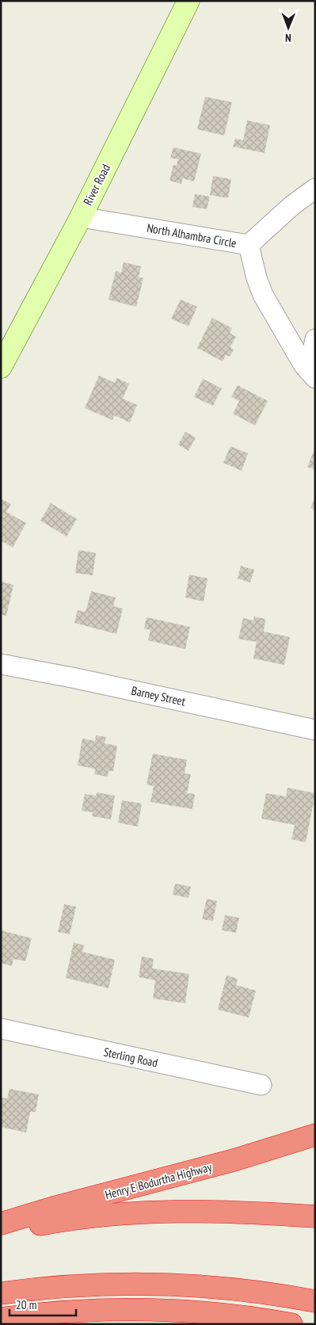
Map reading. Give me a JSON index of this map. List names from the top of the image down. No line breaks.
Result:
{"streets":{"highway":["Henry E Bodurtha Highway"],"street":["River Road","North Alhambra Circle","Barney Street","Sterling Road"]},"crossings":[["River Road","North Alhambra Circle"]],"scale_bar":"20 m","north":"bottom"}
